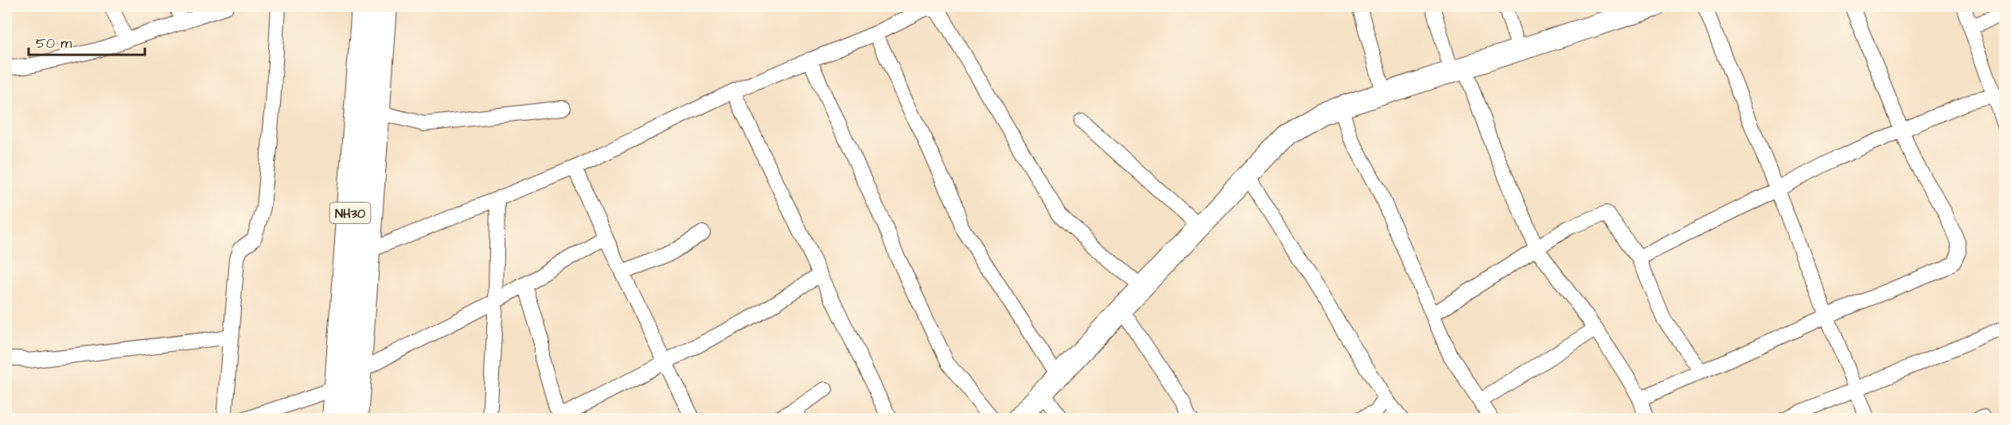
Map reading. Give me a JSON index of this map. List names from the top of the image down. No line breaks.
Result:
{"streets":{"highway":["NH30"]},"scale_bar":"50 m"}
